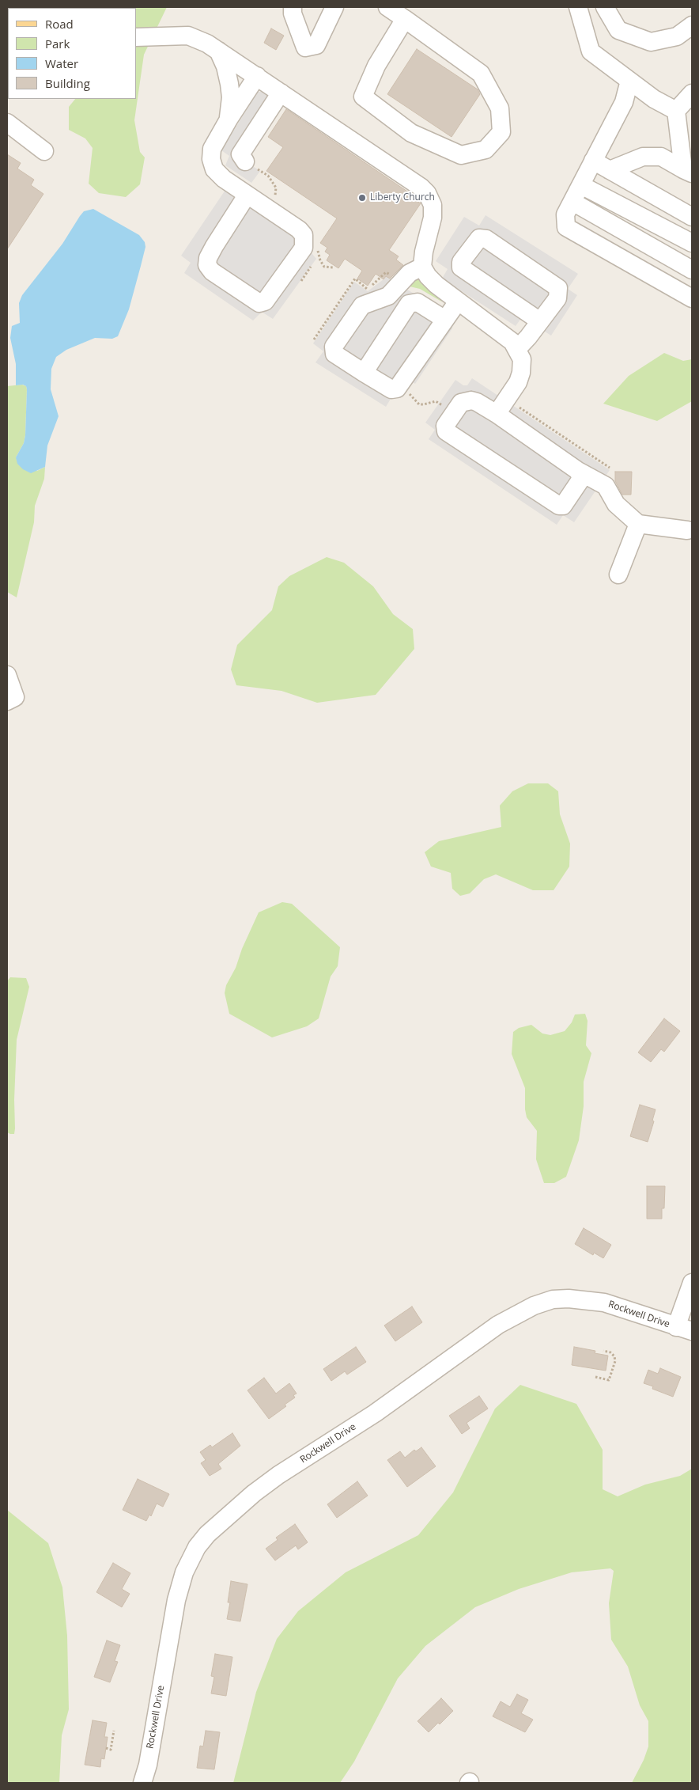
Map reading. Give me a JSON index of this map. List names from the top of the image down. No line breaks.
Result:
{"streets":{"street":["Rockwell Drive"]},"places":["Liberty Church"],"legend":["Road","Park","Water","Building"]}
